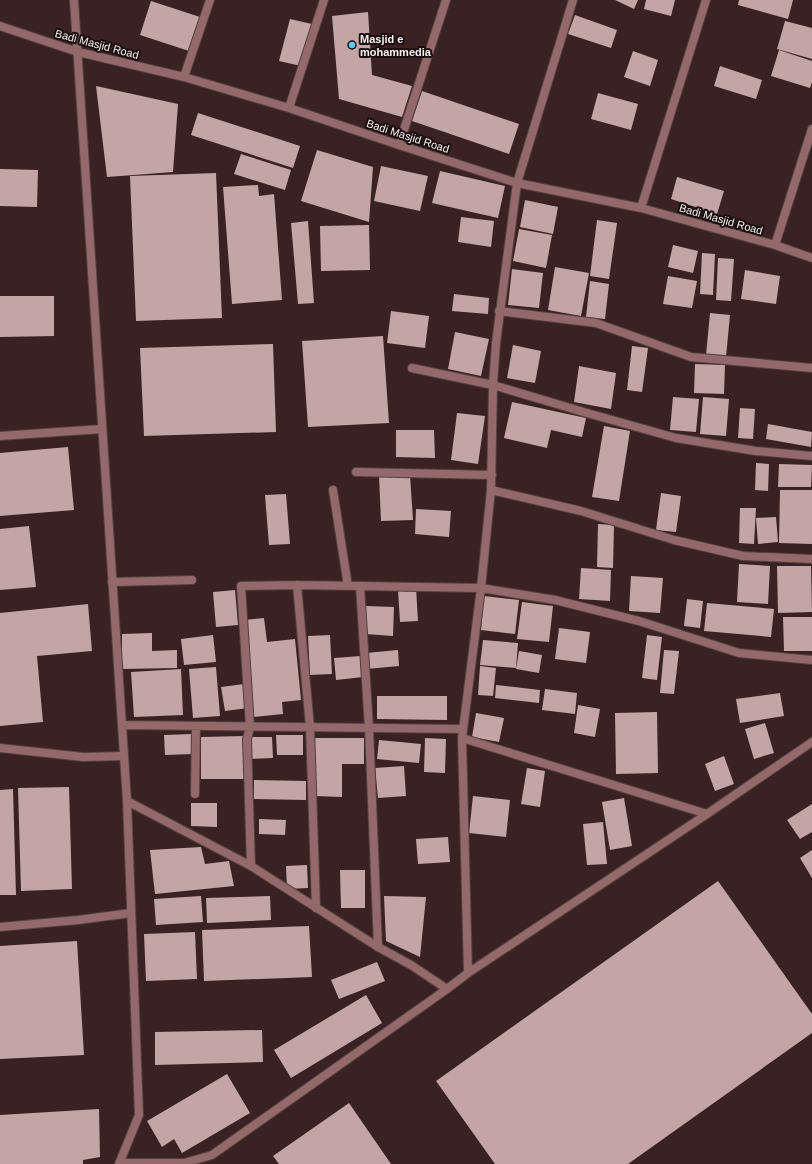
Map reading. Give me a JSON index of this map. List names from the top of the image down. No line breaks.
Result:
{"streets":{"street":["Badi Masjid Road"]},"places":["Masjid e mohammedia"]}
